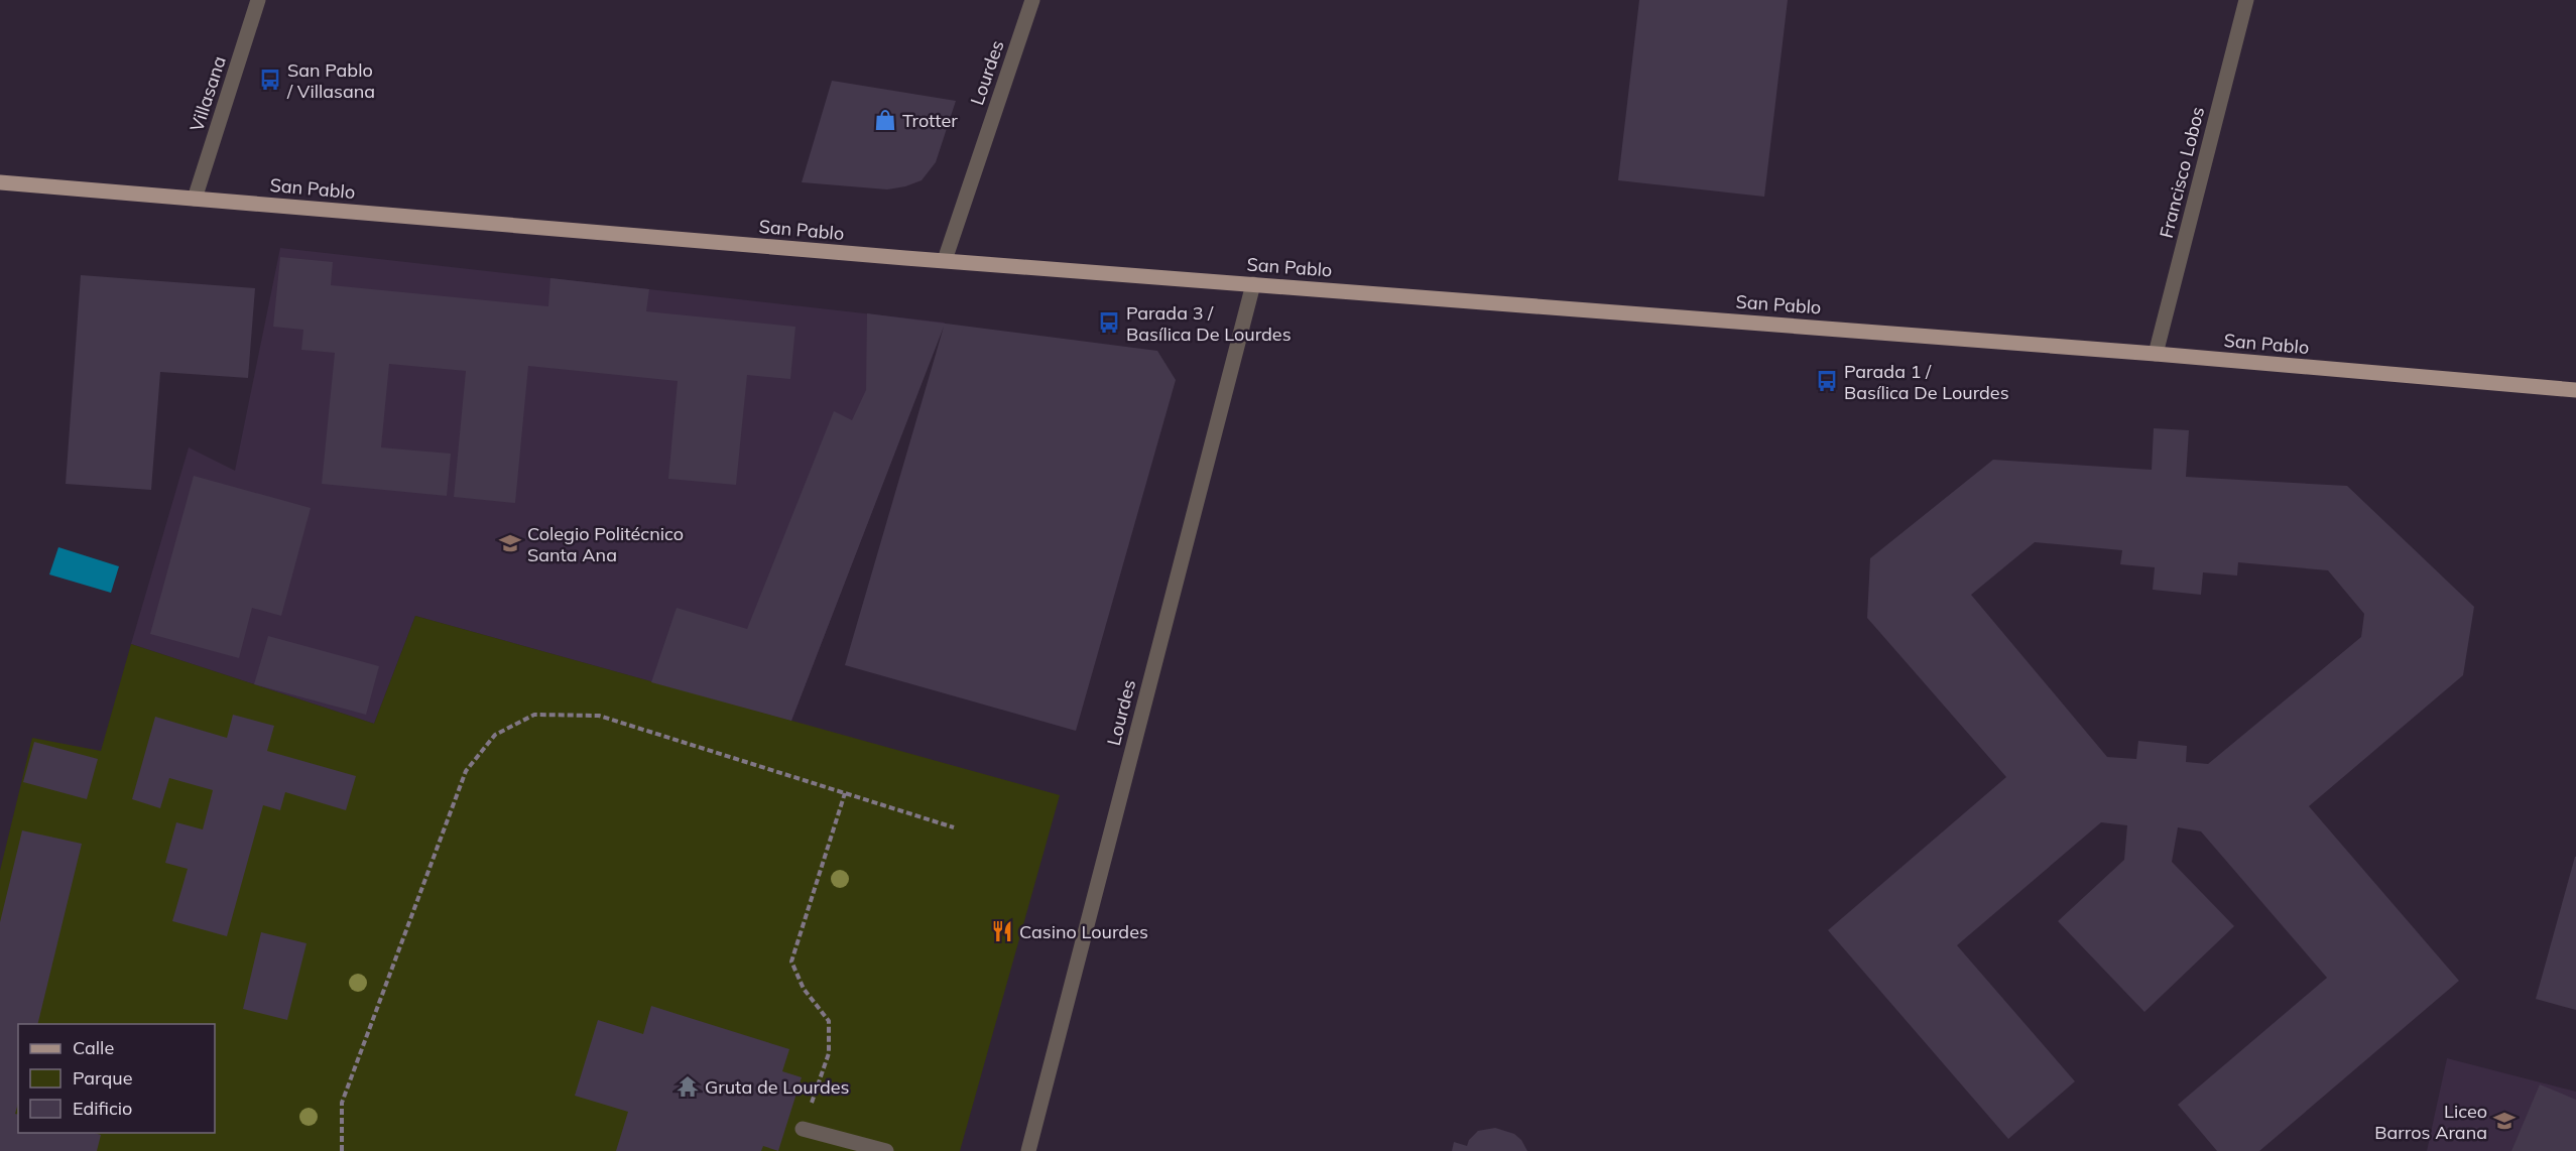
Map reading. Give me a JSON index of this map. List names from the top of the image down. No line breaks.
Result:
{"streets":{"main road":["San Pablo"],"street":["Lourdes","Villasana","Francisco Lobos"]},"crossings":[["Lourdes","San Pablo"],["Villasana","San Pablo"],["Francisco Lobos","San Pablo"]],"places":{"bus stop":["San Pablo / Villasana","Parada 3 / Basílica De Lourdes","Parada 1 / Basílica De Lourdes"],"shop":["Trotter"],"school or university":["Colegio Politécnico Santa Ana","Liceo Barros Arana"],"restaurant":["Casino Lourdes"],"temple":["Gruta de Lourdes"]},"legend":["Calle","Parque","Edificio"]}
